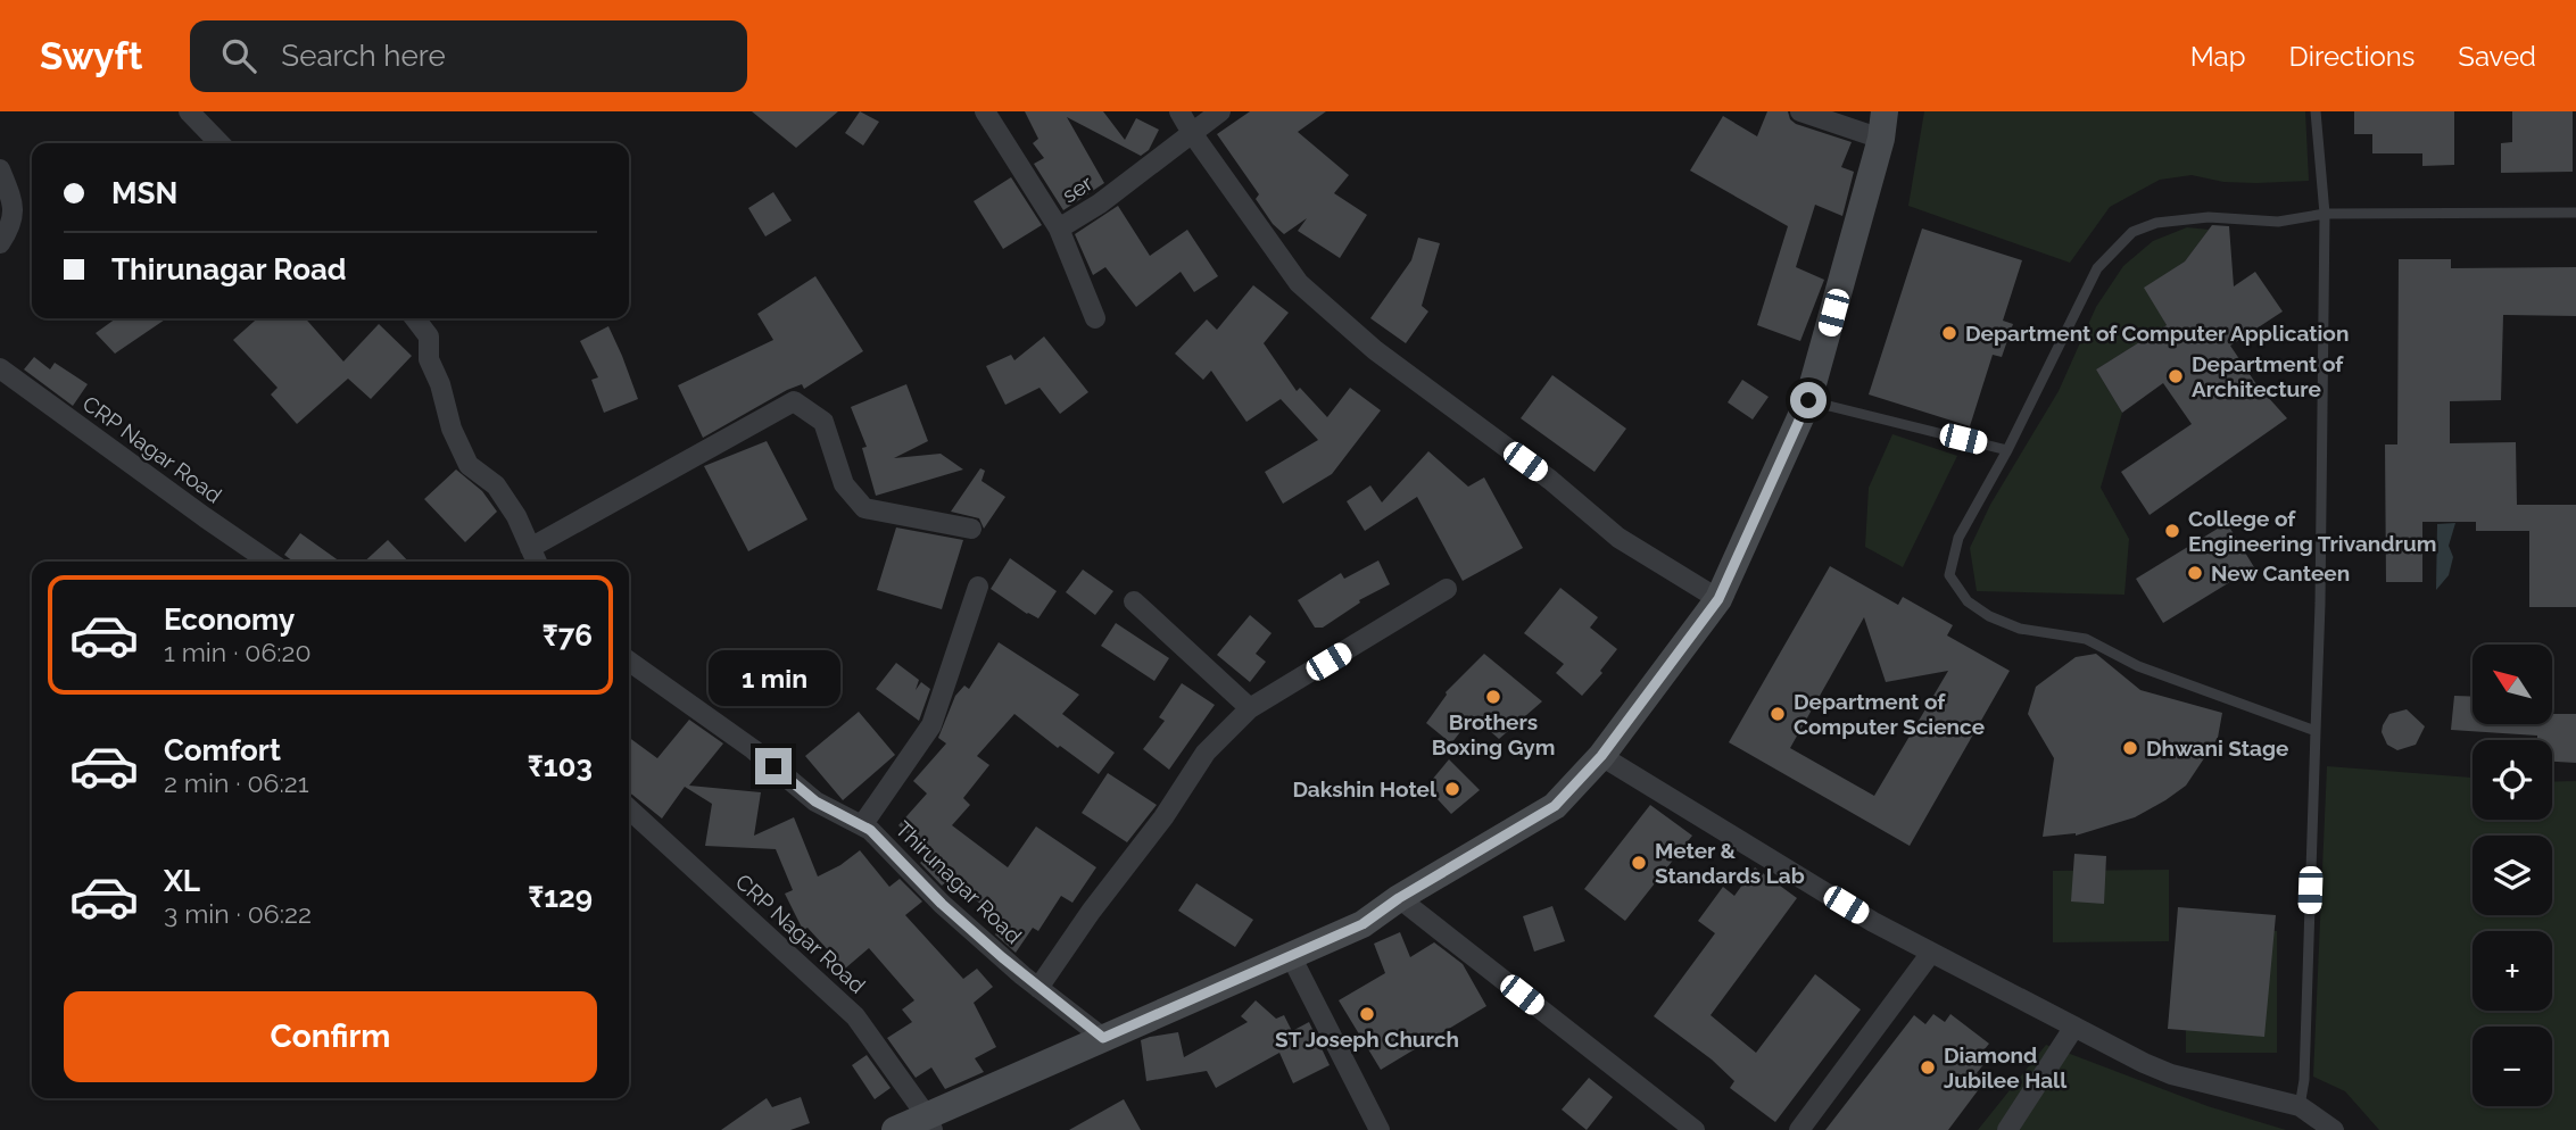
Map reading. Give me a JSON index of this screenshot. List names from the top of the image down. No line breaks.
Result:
{"streets":{"street":["ser","CRP Nagar Road","Thirunagar Road"]},"places":["Department of Computer Application","Department of Architecture","College of Engineering Trivandrum","New Canteen","Brothers Boxing Gym","Department of Computer Science","Dhwani Stage","Dakshin Hotel","Meter & Standards Lab","ST Joseph Church","Diamond Jubilee Hall"],"north":"top left","page":{"header":"Swyft","search":"Search here","nav":["Map","Directions","Saved"],"banner":["MSN","Thirunagar Road"],"list":[{"name":"Economy","note":"1 min · 06:20","value":"₹76"},{"name":"Comfort","note":"2 min · 06:21","value":"₹103"},{"name":"XL","note":"3 min · 06:22","value":"₹129"}],"map_buttons":["+","−"],"bubble":"1 min","buttons":"Confirm"}}
